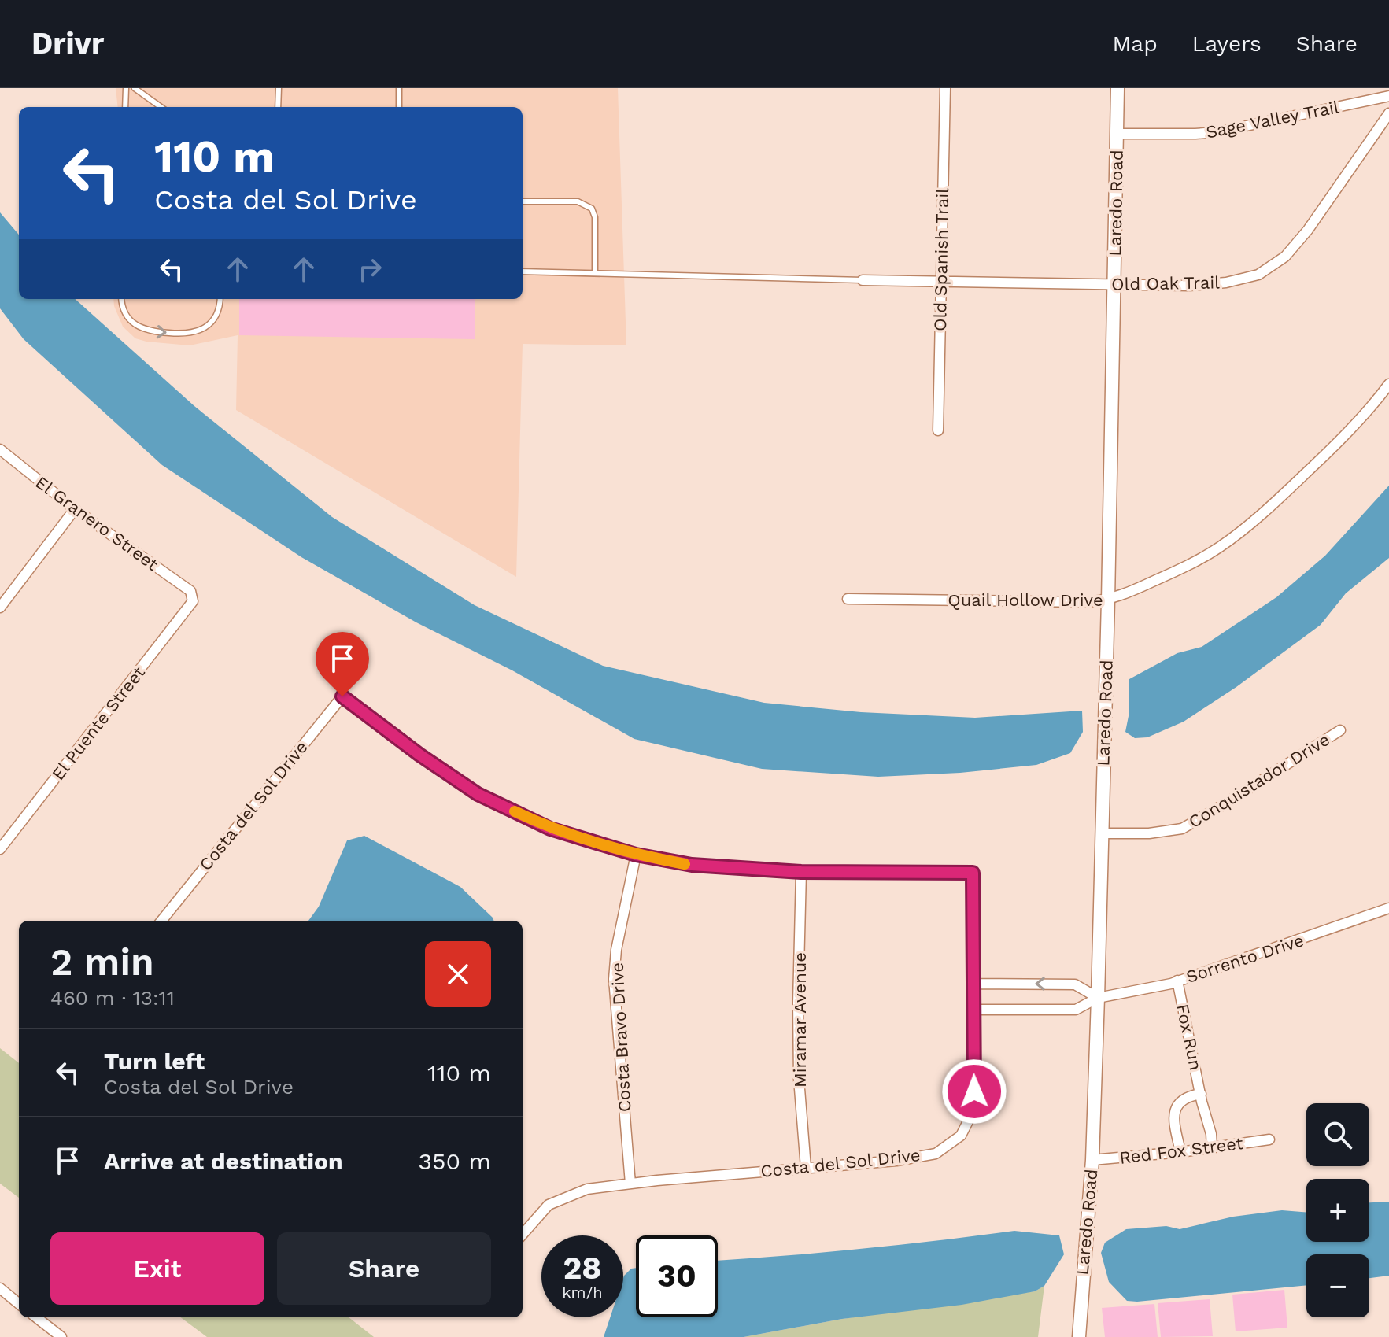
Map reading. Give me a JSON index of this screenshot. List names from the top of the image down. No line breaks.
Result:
{"streets":{"street":["Sage Valley Trail","Laredo Road","Old Spanish Trail","Old Oak Trail","El Granero Street","Quail Hollow Drive","El Puente Street","Conquistador Drive","Costa del Sol Drive","Sorrento Drive","Miramar Avenue","Costa Bravo Drive","Fox Run","Red Fox Street"]},"crossings":[["Sage Valley Trail","Laredo Road"],["Laredo Road","Old Oak Trail"],["Laredo Road","Quail Hollow Drive"],["Laredo Road","Conquistador Drive"],["Laredo Road","Sorrento Drive"],["Laredo Road","Red Fox Street"],["Old Spanish Trail","Old Oak Trail"],["El Granero Street","El Puente Street"],["Costa del Sol Drive","Sorrento Drive"],["Costa del Sol Drive","Miramar Avenue"],["Costa del Sol Drive","Costa Bravo Drive"],["Sorrento Drive","Fox Run"],["Fox Run","Red Fox Street"]],"page":{"header":"Drivr","nav":["Map","Layers","Share"],"turn":["110 m","Costa del Sol Drive"],"heading":["2 min","460 m · 13:11"],"list":[{"name":"Turn left","note":"Costa del Sol Drive","value":"110 m"},{"name":"Arrive at destination","value":"350 m"}],"map_buttons":["+","−"],"buttons":["Exit","Share"],"speed":"28 km/h","limit":"30"}}
